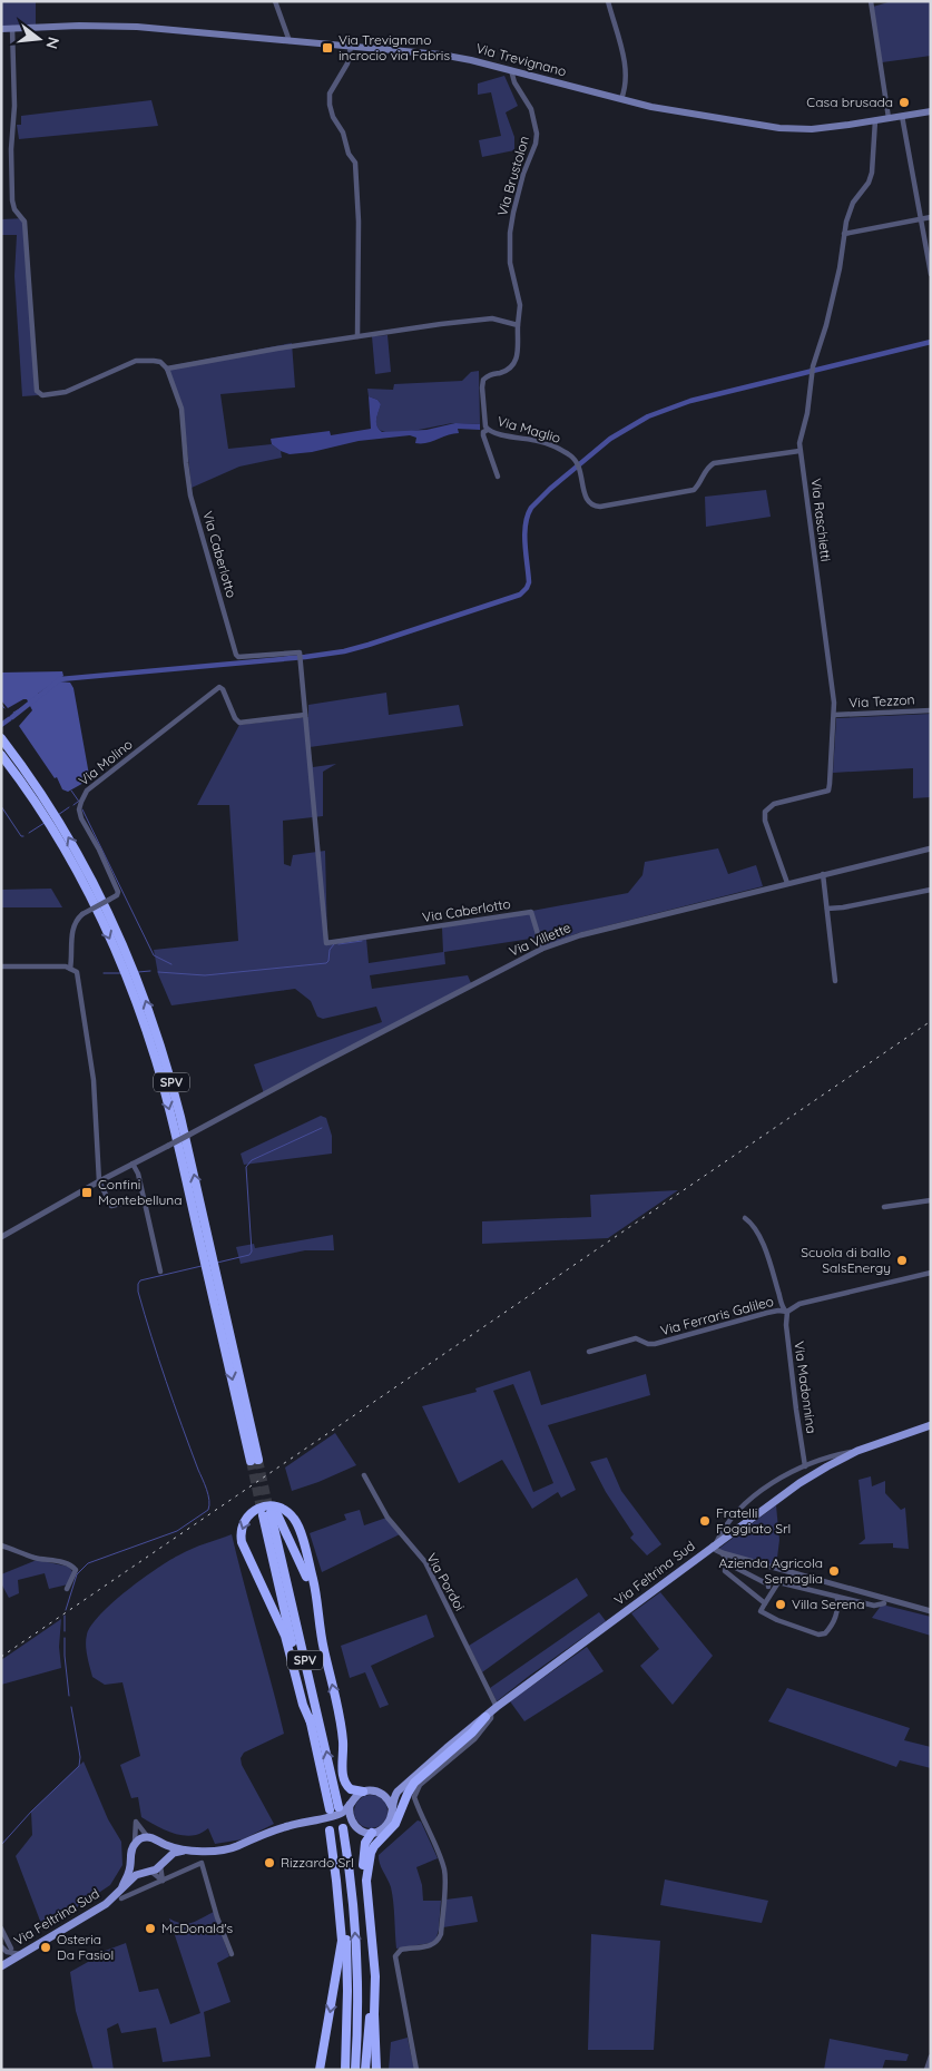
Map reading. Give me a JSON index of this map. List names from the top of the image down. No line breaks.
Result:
{"streets":{"highway":["SPV"],"main road":["Via Trevignano","Via Feltrina Sud"],"street":["Via Brustolon","Via Maglio","Via Raschietti","Via Caberlotto","Via Tezzon","Via Molino","Via Villette","Via Ferraris Galileo","Via Madonnina","Via Pordoi"]},"crossings":[["Via Trevignano","Via Brustolon"],["Via Trevignano","Via Raschietti"],["Via Brustolon","Via Maglio"],["Via Maglio","Via Raschietti"],["Via Raschietti","Via Tezzon"],["Via Raschietti","Via Villette"],["Via Caberlotto","Via Molino"],["Via Caberlotto","Via Villette"],["Via Ferraris Galileo","Via Madonnina"],["Via Feltrina Sud","Via Pordoi"]],"places":{"transit":["Via Trevignano incrocio via Fabris","Confini Montebelluna"],"other":["Casa brusada","Scuola di ballo SalsEnergy","Fratelli Foggiato Srl","Azienda Agricola Sernaglia","Villa Serena","Rizzardo Srl","McDonald's","Osteria Da Fasiol"]},"north":"right"}
